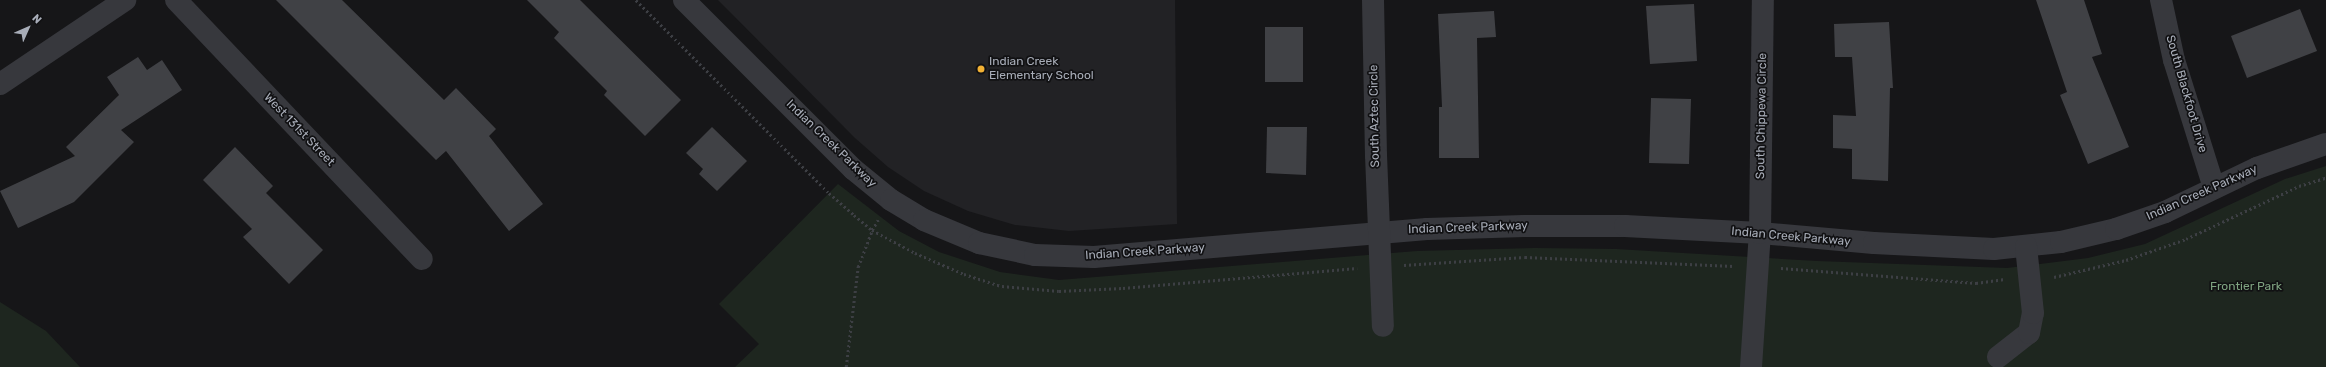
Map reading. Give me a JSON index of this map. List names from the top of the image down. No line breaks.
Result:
{"streets":{"street":["South Blackfoot Drive","South Aztec Circle","South Chippewa Circle","West 131st Street","Indian Creek Parkway"]},"crossings":[["South Blackfoot Drive","Indian Creek Parkway"],["South Aztec Circle","Indian Creek Parkway"],["South Chippewa Circle","Indian Creek Parkway"]],"parks":["Frontier Park"],"places":["Indian Creek Elementary School"],"north":"top right"}
